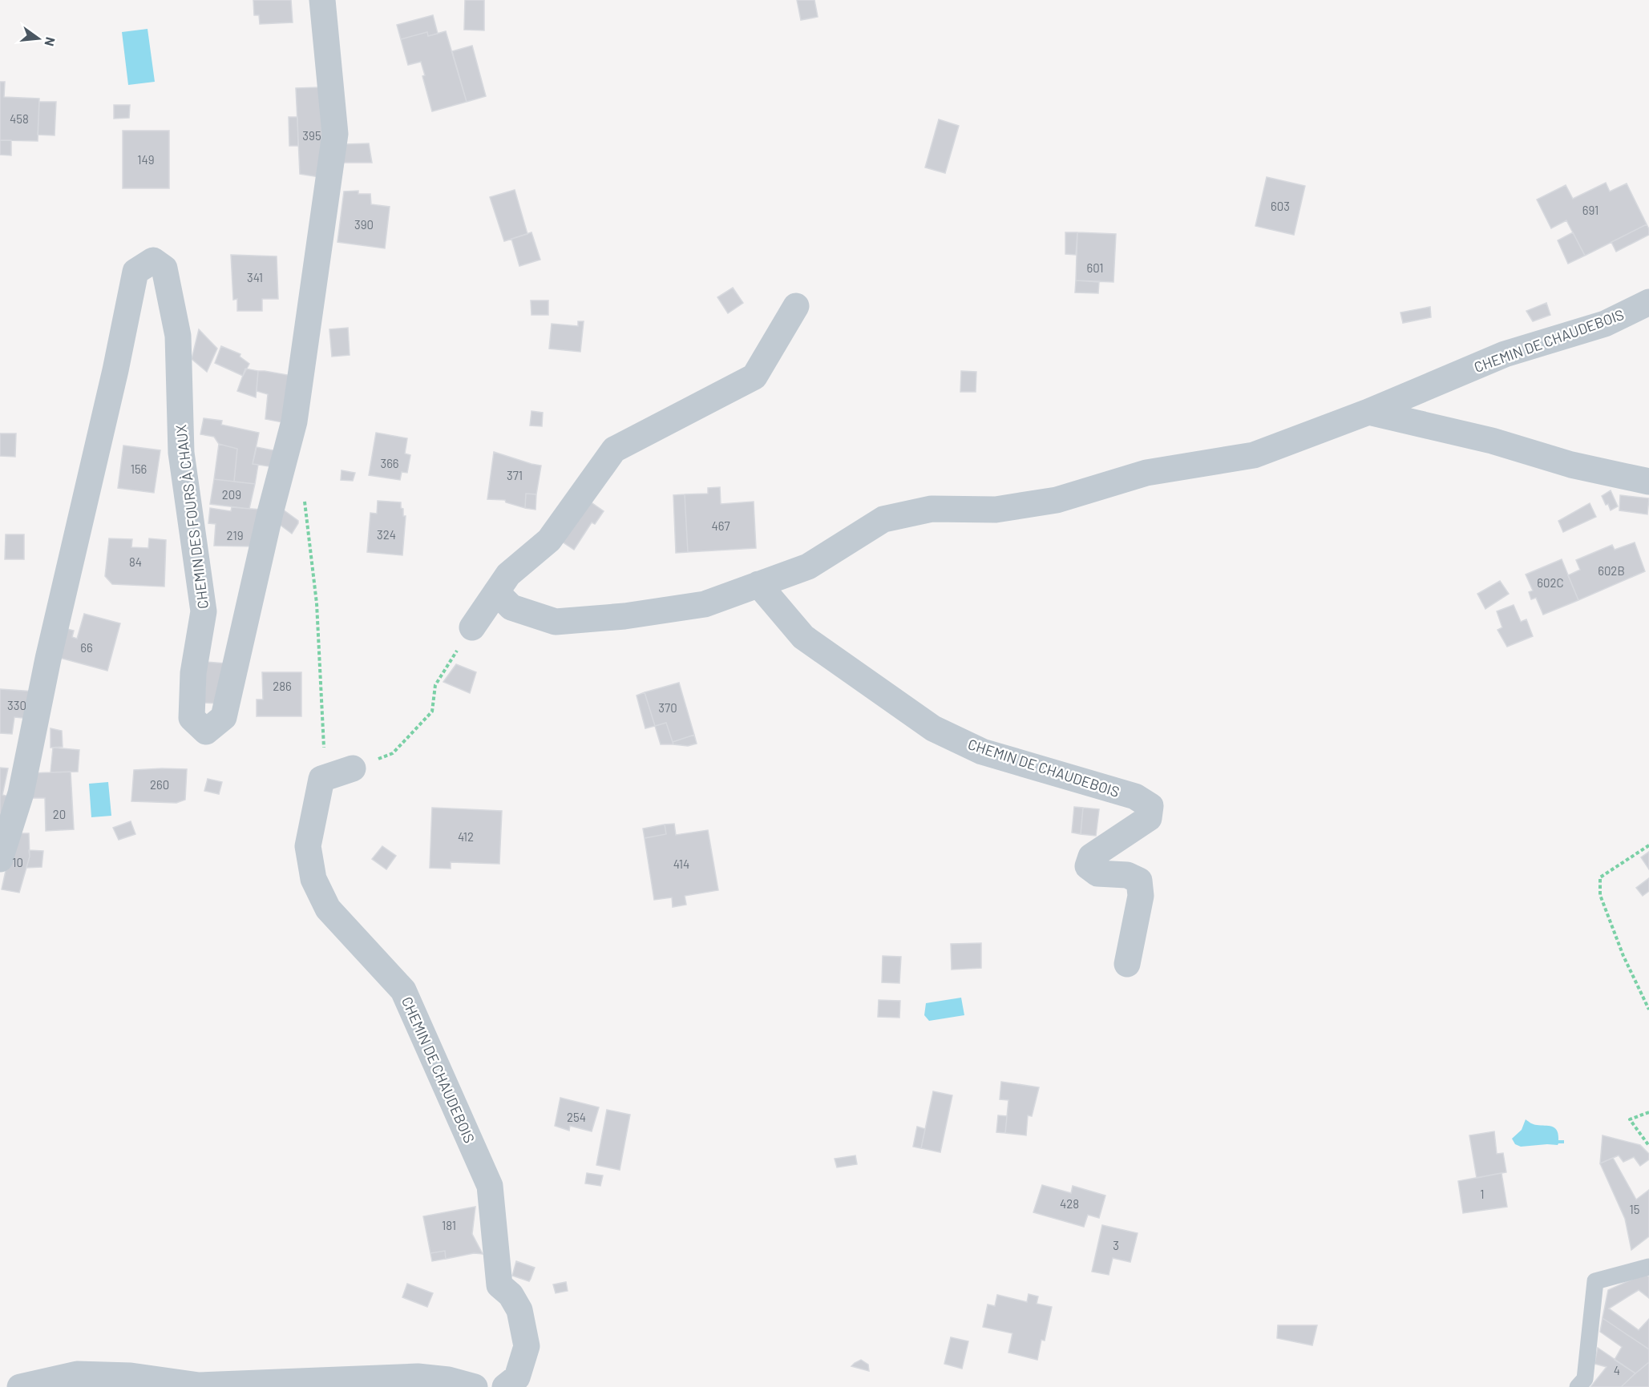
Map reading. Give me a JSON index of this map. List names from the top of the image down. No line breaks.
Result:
{"streets":{"street":["CHEMIN DE CHAUDEBOIS","CHEMIN DES FOURS À CHAUX"]},"house_numbers":["458","395","149","603","691","390","601","341","366","156","371","209","467","324","219","84","602B","602C","66","286","330","370","260","20","412","10","414","254","1","428","15","181","3","4"],"north":"right"}
